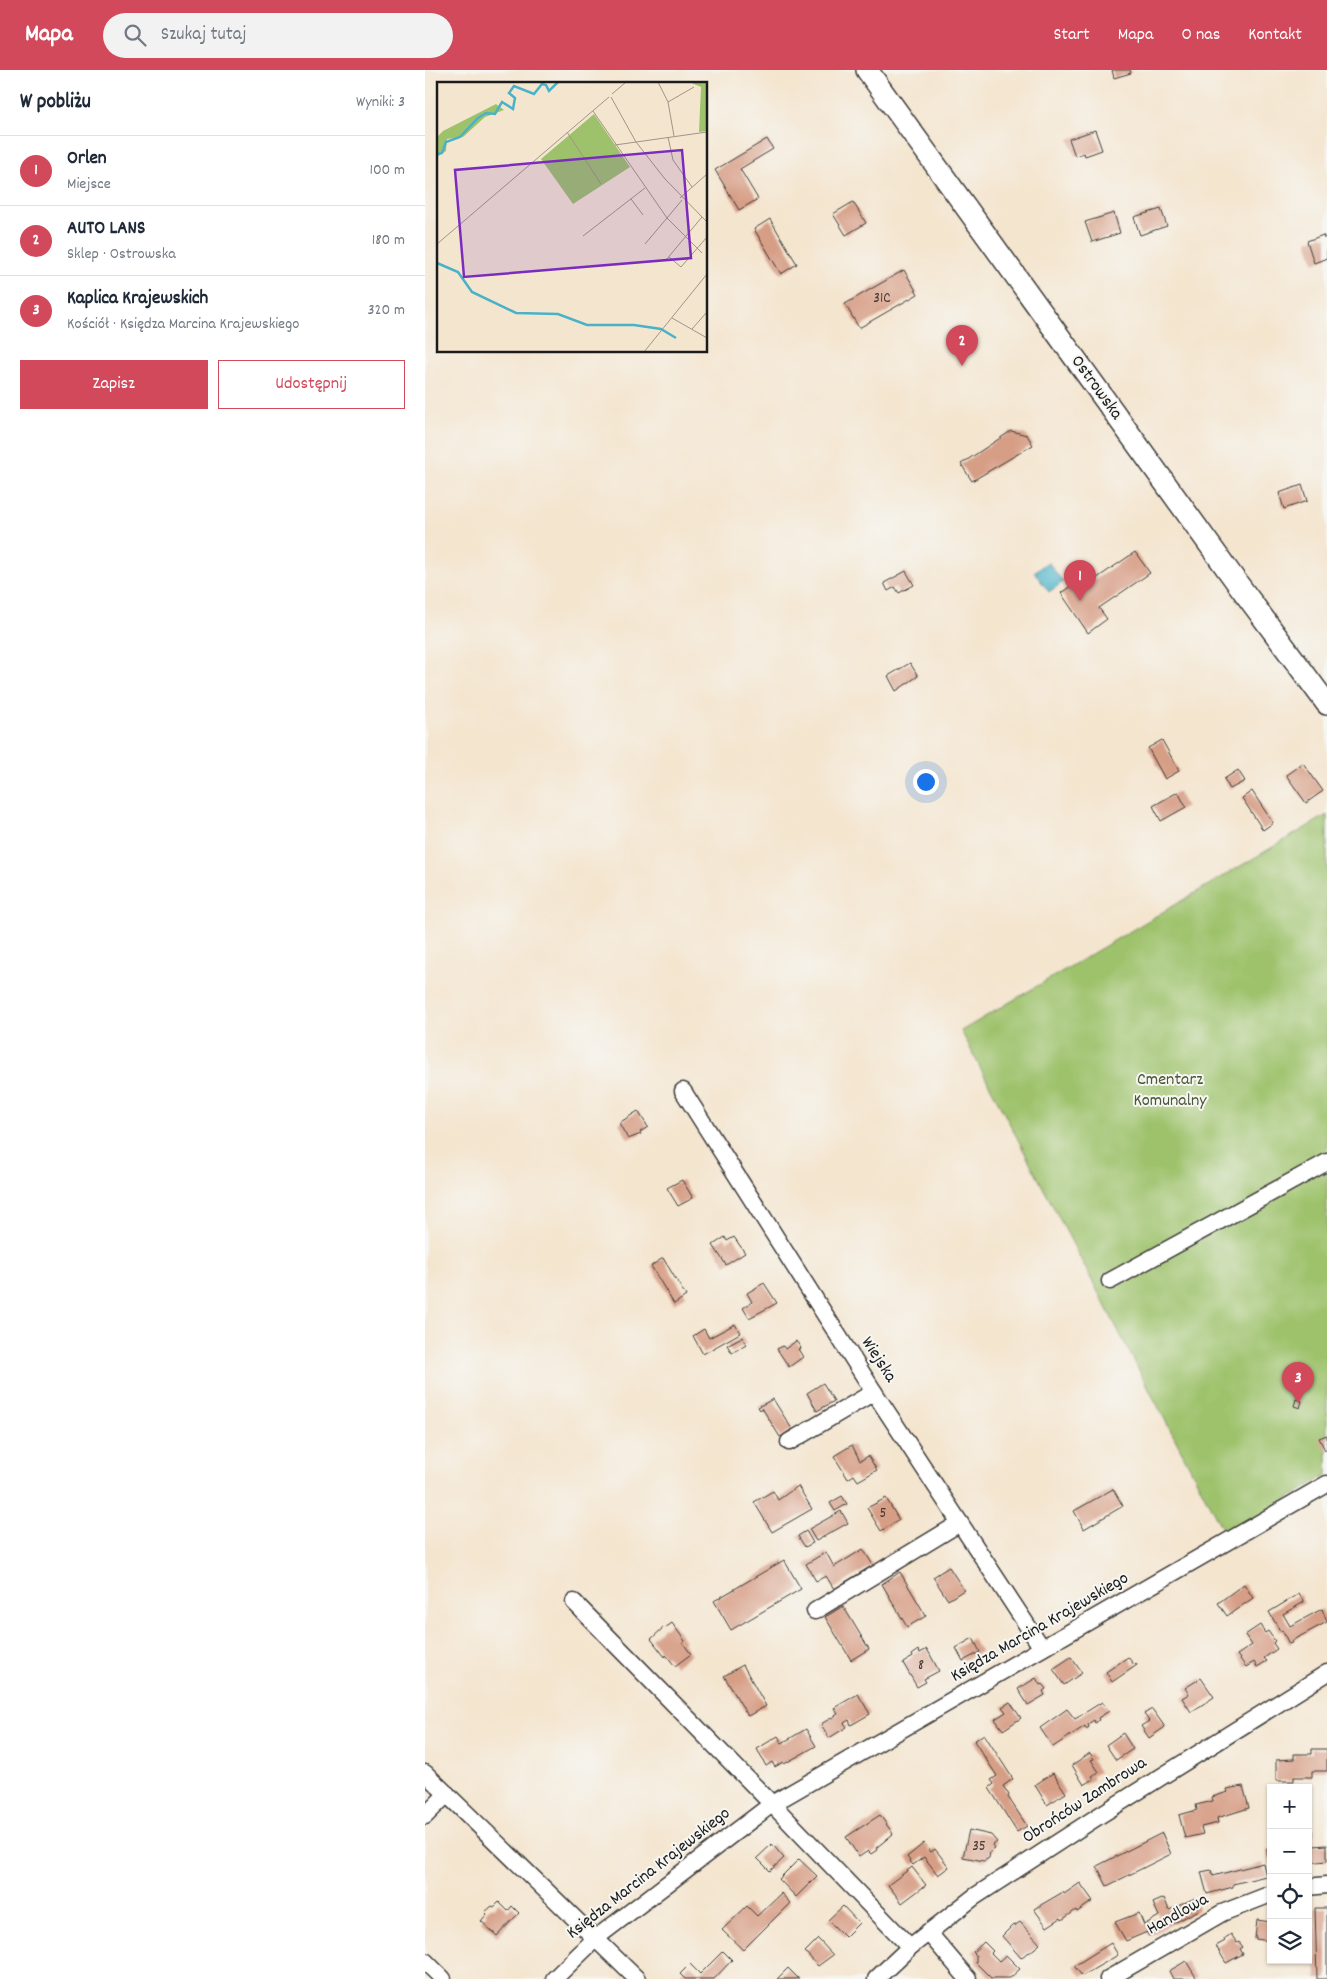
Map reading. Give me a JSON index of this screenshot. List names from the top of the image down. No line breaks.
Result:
{"streets":{"main road":["Ostrowska"],"street":["Wiejska","Księdza Marcina Krajewskiego","Obrońców Zambrowa","Handlowa"]},"crossings":[["Wiejska","Księdza Marcina Krajewskiego"]],"parks":["Cmentarz Komunalny"],"house_numbers":["31C","5","8","35"],"page":{"header":"Mapa","search":"Szukaj tutaj","nav":["Start","Mapa","O nas","Kontakt"],"heading":["W pobliżu","Wyniki: 3"],"list":[{"mark":"1","name":"Orlen","note":"Miejsce","value":"100 m"},{"mark":"2","name":"AUTO LANS","note":"Sklep · Ostrowska","value":"180 m"},{"mark":"3","name":"Kaplica Krajewskich","note":"Kościół · Księdza Marcina Krajewskiego","value":"320 m"}],"pins":["2","1","3"],"buttons":["Zapisz","Udostępnij"],"map_buttons":["+","−"]}}
